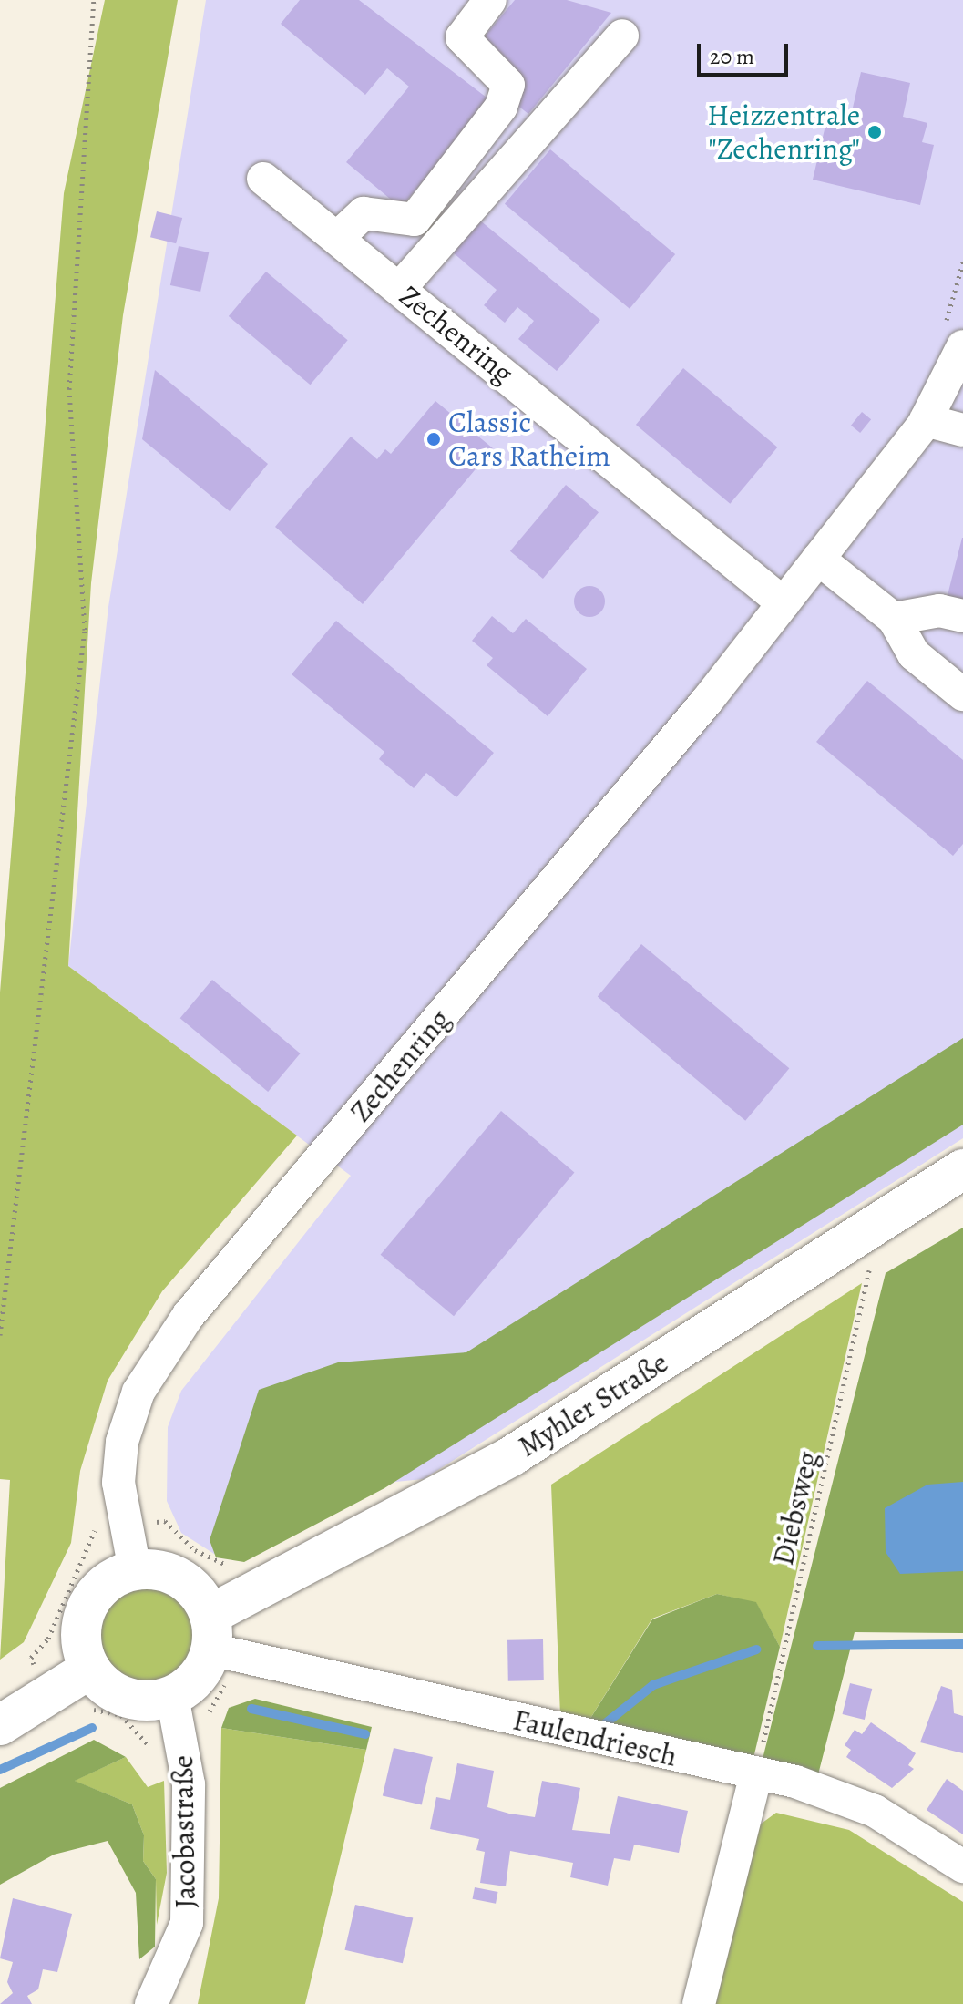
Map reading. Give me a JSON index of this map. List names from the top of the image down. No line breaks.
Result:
{"streets":{"main road":["Myhler Straße"],"street":["Zechenring","Faulendriesch","Jacobastraße"],"path":["Diebsweg"]},"crossings":[["Zechenring","Myhler Straße"],["Zechenring","Faulendriesch"],["Zechenring","Jacobastraße"],["Myhler Straße","Faulendriesch"],["Myhler Straße","Jacobastraße"],["Diebsweg","Faulendriesch"],["Faulendriesch","Jacobastraße"]],"places":["Heizzentrale \"Zechenring\"","Classic Cars Ratheim"],"scale_bar":"20 m"}
